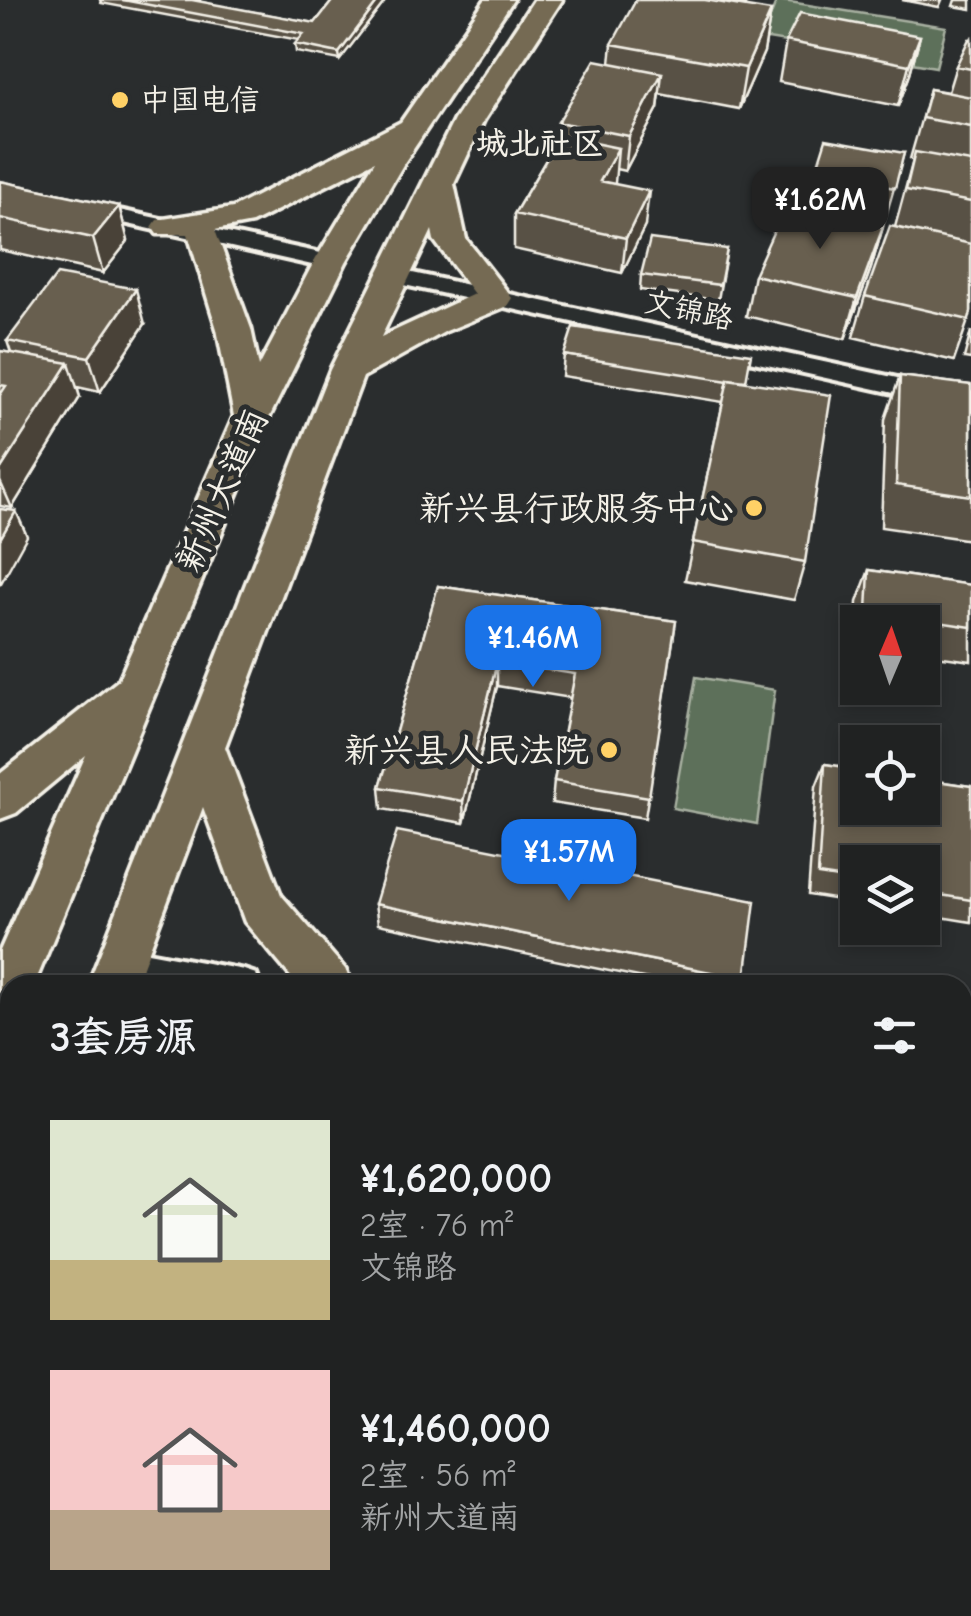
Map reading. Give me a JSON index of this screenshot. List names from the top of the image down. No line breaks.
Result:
{"streets":{"main road":["新州大道南"],"street":["文锦路"]},"crossings":[["文锦路","新州大道南"]],"districts":["城北社区"],"places":["中国电信","新兴县行政服务中心","新兴县人民法院"],"north":"top","page":{"price":["¥1.62M","¥1.46M","¥1.57M"],"heading":"3套房源","list":[{"name":"¥1,620,000","note":"2室 · 76 m² · 文锦路"},{"name":"¥1,460,000","note":"2室 · 56 m² · 新州大道南"}]}}
